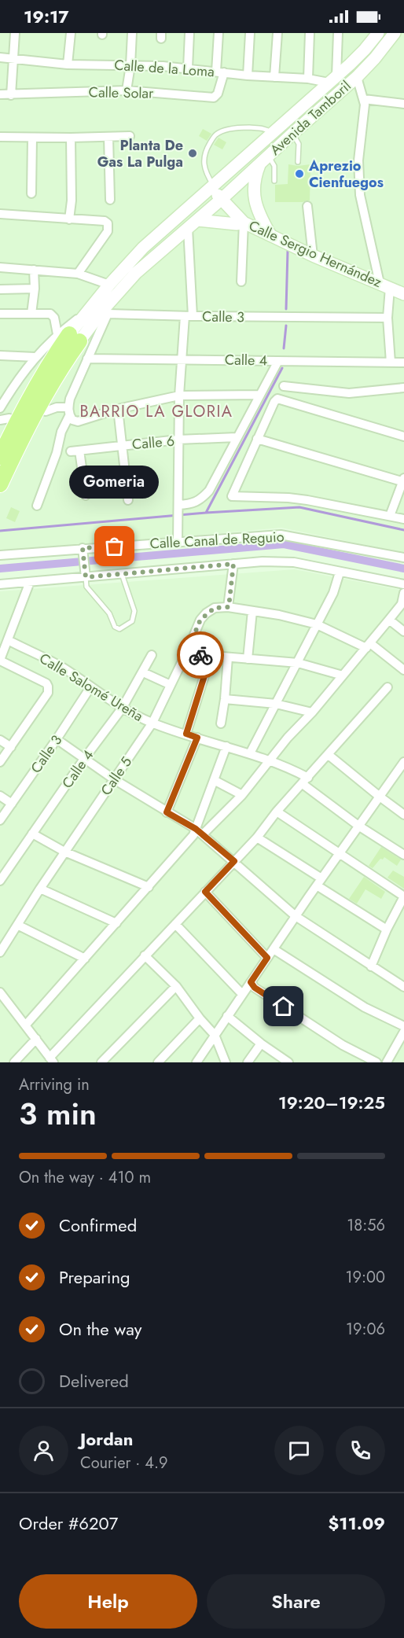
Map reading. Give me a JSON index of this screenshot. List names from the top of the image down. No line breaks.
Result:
{"streets":{"main road":["Avenida Tamboril","Calle Sergio Hernández"],"street":["Calle de la Loma","Calle Solar","Calle 3","Calle 4","Calle 6","Calle Canal de Reguio","Calle Salomé Ureña","Calle 5"]},"crossings":[["Calle de la Loma","Calle Solar"],["Calle de la Loma","Avenida Tamboril"],["Avenida Tamboril","Calle Sergio Hernández"],["Avenida Tamboril","Calle 3"],["Calle 3","Calle Salomé Ureña"],["Calle 4","Calle Salomé Ureña"],["Calle Salomé Ureña","Calle 5"]],"districts":["BARRIO LA GLORIA"],"places":["Planta De Gas La Pulga","Aprezio Cienfuegos","Gomeria"],"page":{"status":"19:17","bubble":"Gomeria","heading":["3 min","Arriving in","19:20–19:25"],"panel":["Jordan","Courier · 4.9","Order #6207","$11.09"],"bar":"On the way · 410 m","list":[["Confirmed","18:56"],["Preparing","19:00"],["On the way","19:06"],"Delivered"],"buttons":["Help","Share"]}}
